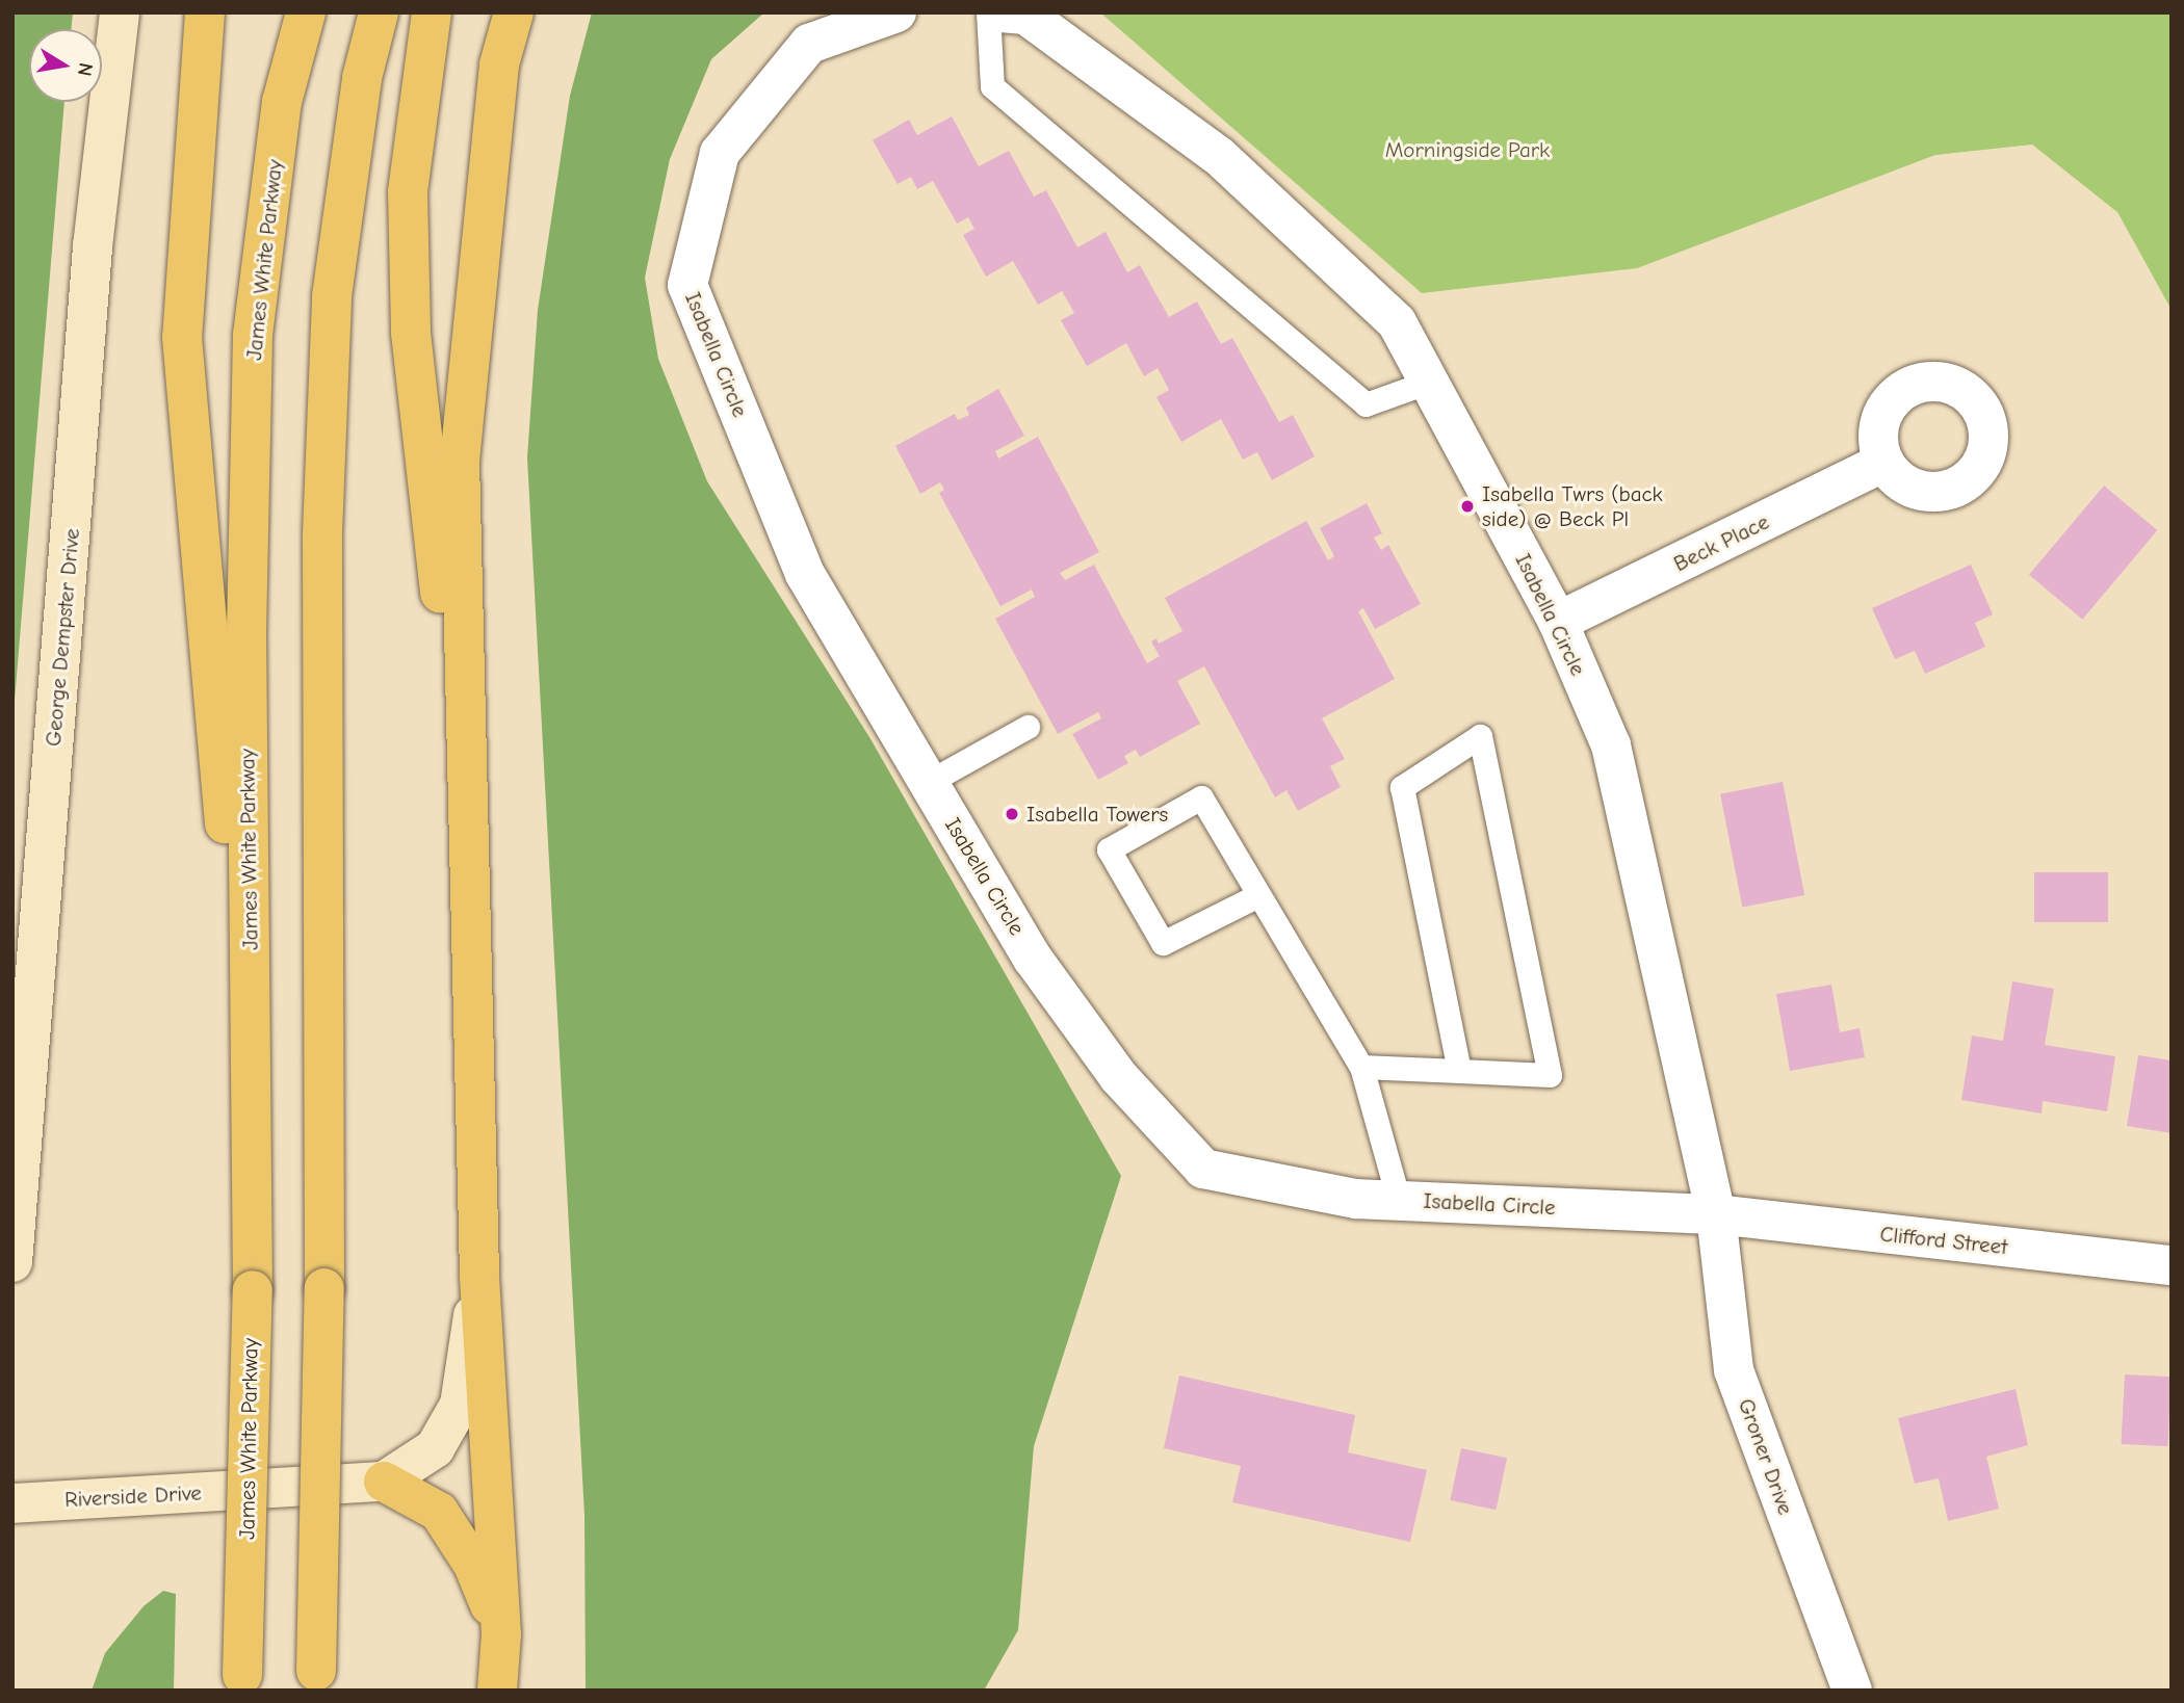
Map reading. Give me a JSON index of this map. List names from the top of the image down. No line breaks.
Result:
{"streets":{"highway":["James White Parkway"],"main road":["George Dempster Drive","Riverside Drive"],"street":["Isabella Circle","Beck Place","Clifford Street","Groner Drive"]},"crossings":[["Isabella Circle","Beck Place"],["Isabella Circle","Clifford Street"],["Isabella Circle","Groner Drive"],["Clifford Street","Groner Drive"]],"parks":["Morningside Park"],"places":["Isabella Twrs (back side) @ Beck Pl","Isabella Towers"],"north":"right"}
